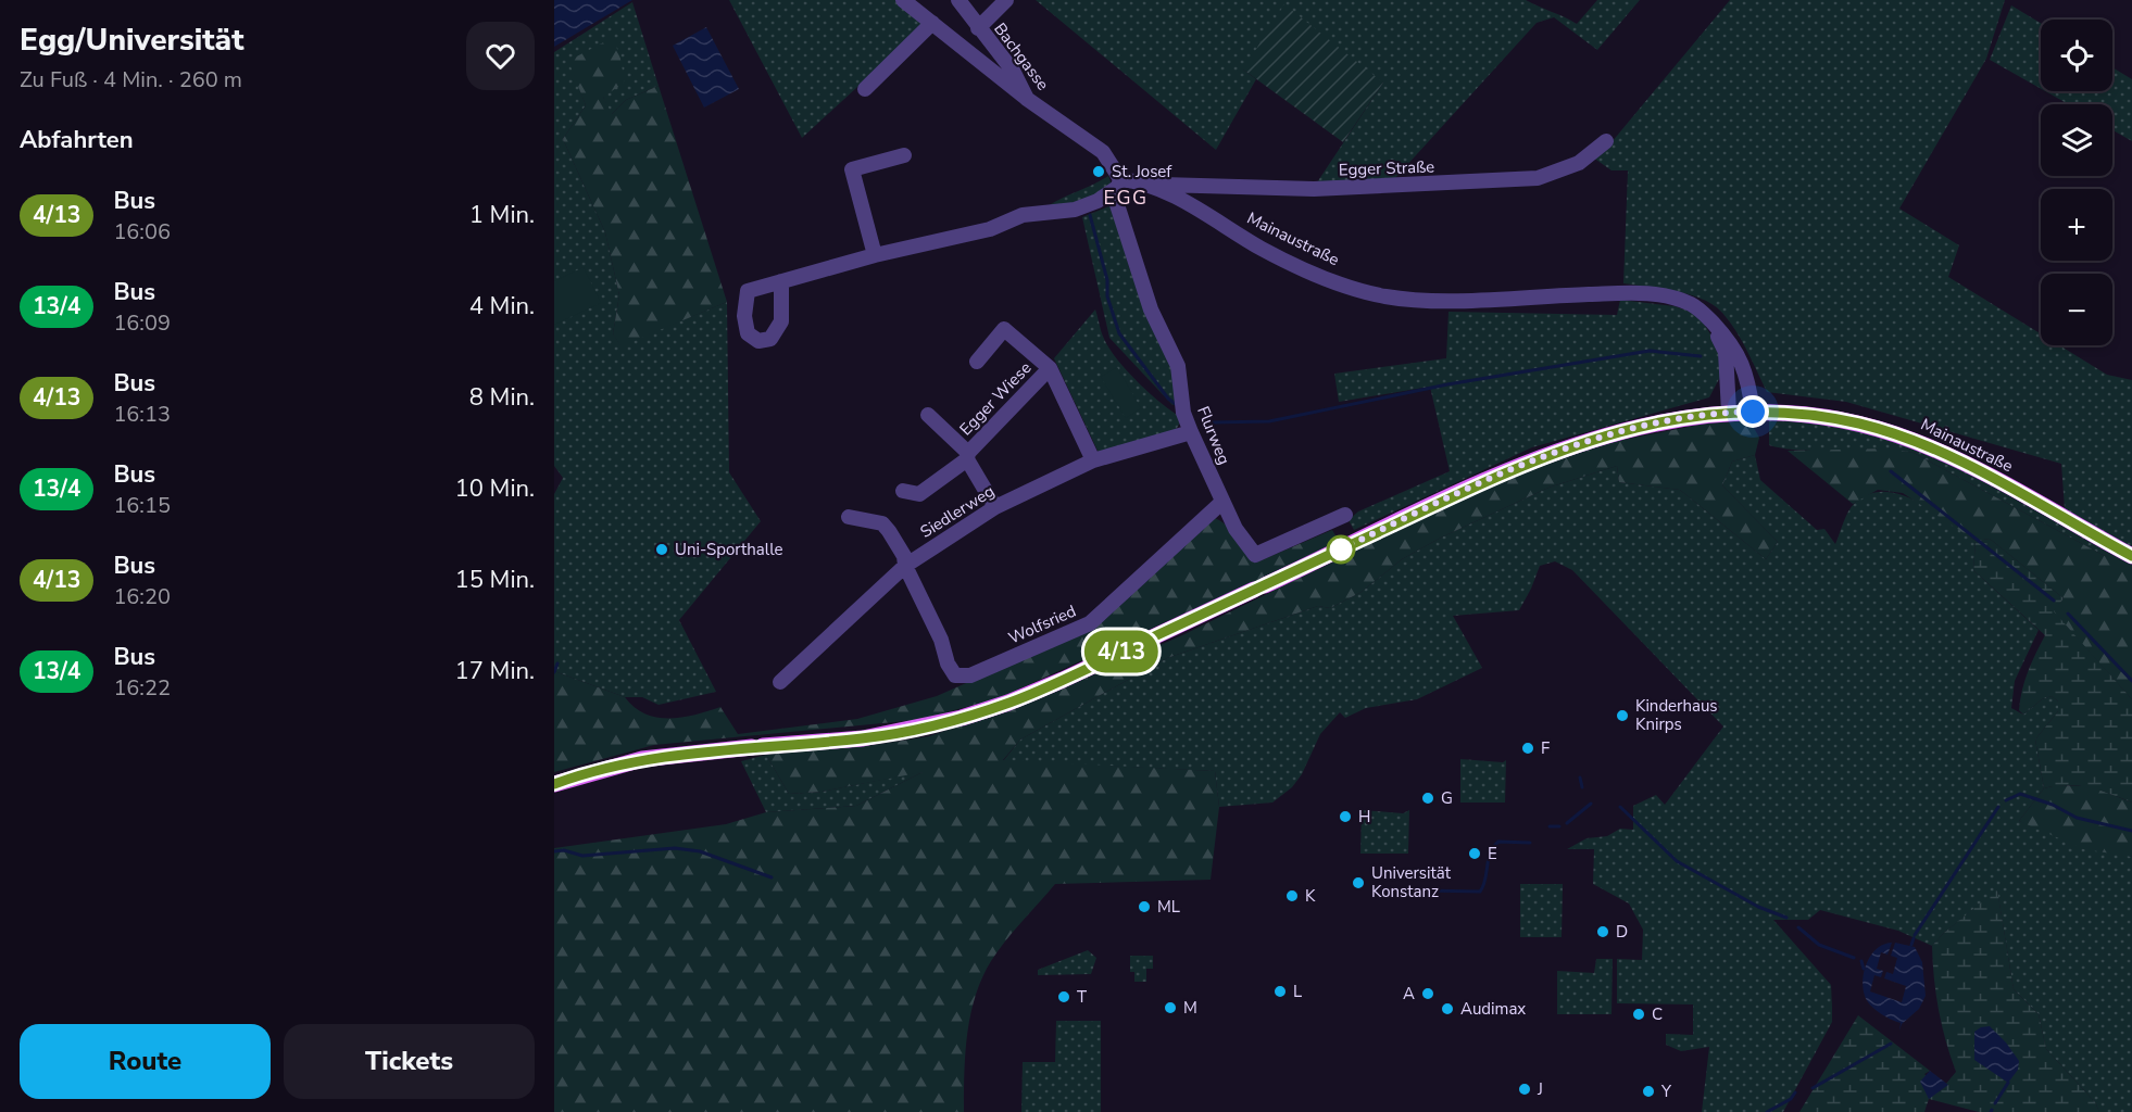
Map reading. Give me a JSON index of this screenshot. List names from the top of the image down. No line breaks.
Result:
{"streets":{"main road":["Mainaustraße"],"street":["Bachgasse","Egger Straße","Egger Wiese","Flurweg","Siedlerweg","Wolfsried"]},"crossings":[["Bachgasse","Mainaustraße"],["Bachgasse","Flurweg"],["Egger Straße","Mainaustraße"],["Mainaustraße","Flurweg"],["Egger Wiese","Siedlerweg"],["Flurweg","Siedlerweg"],["Flurweg","Wolfsried"],["Siedlerweg","Wolfsried"]],"districts":["EGG"],"places":["St. Josef","Uni-Sporthalle","Kinderhaus Knirps","F","G","H","E","Universität Konstanz","K","ML","D","L","A","T","M","Audimax","C","J","Y"],"lines":["bus line 4/13"],"page":{"heading":[["Egg/Universität","Zu Fuß · 4 Min. · 260 m"],"Abfahrten"],"on_map":"4/13","map_buttons":["+","−"],"list":[{"mark":"4/13","name":"Bus","note":"16:06","value":"1 Min."},{"mark":"13/4","name":"Bus","note":"16:09","value":"4 Min."},{"mark":"4/13","name":"Bus","note":"16:13","value":"8 Min."},{"mark":"13/4","name":"Bus","note":"16:15","value":"10 Min."},{"mark":"4/13","name":"Bus","note":"16:20","value":"15 Min."},{"mark":"13/4","name":"Bus","note":"16:22","value":"17 Min."}],"buttons":["Route","Tickets"]}}
